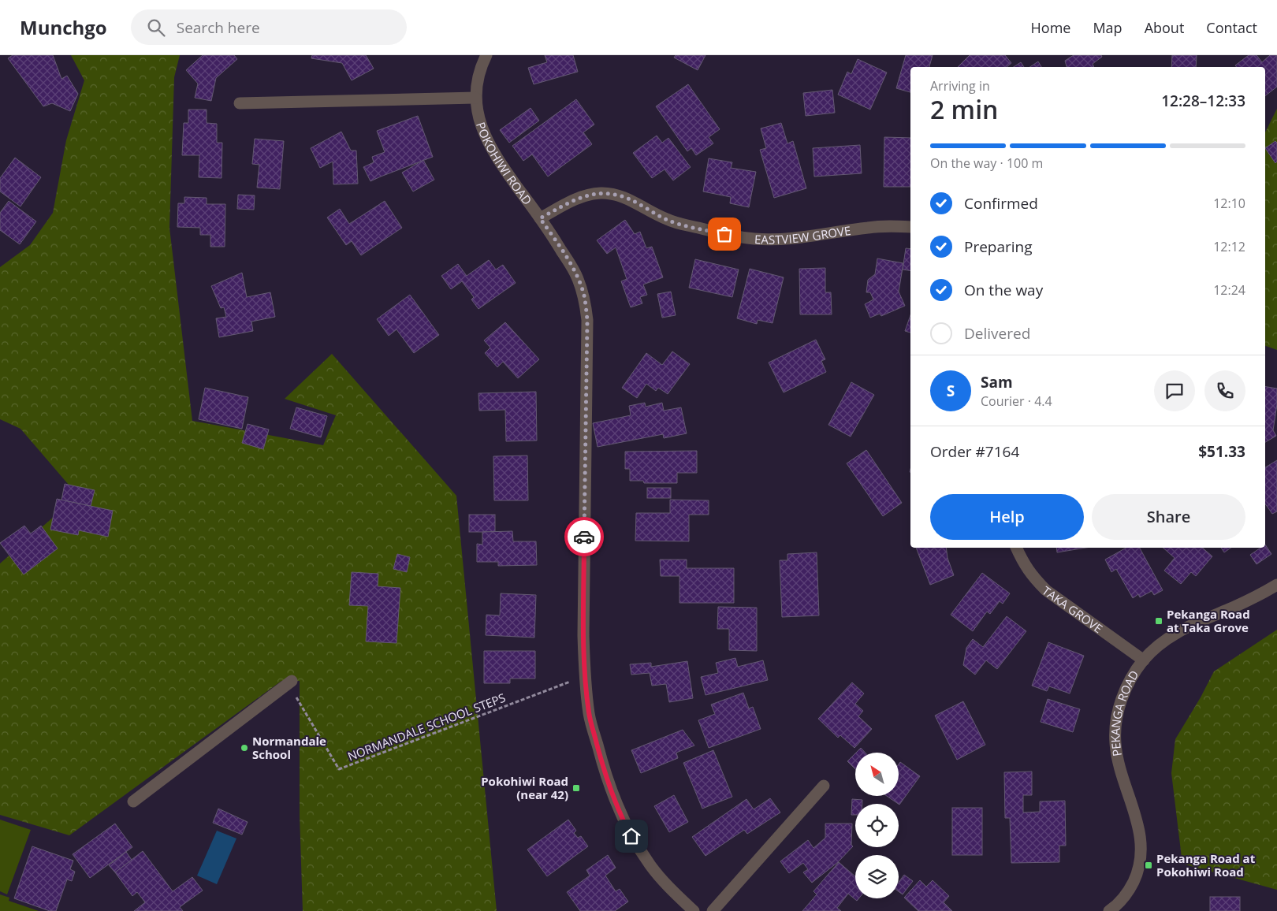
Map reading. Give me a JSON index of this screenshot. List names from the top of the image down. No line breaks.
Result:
{"streets":{"street":["POKOHIWI ROAD","EASTVIEW GROVE","TAKA GROVE","PEKANGA ROAD"],"path":["NORMANDALE SCHOOL STEPS"]},"crossings":[["POKOHIWI ROAD","EASTVIEW GROVE"],["POKOHIWI ROAD","NORMANDALE SCHOOL STEPS"],["TAKA GROVE","PEKANGA ROAD"]],"places":{"transit":["Pekanga Road at Taka Grove","Pokohiwi Road (near 42)","Pekanga Road at Pokohiwi Road"],"other":["Normandale School"]},"north":"top left","page":{"header":"Munchgo","search":"Search here","nav":["Home","Map","About","Contact"],"heading":["2 min","Arriving in","12:28–12:33"],"panel":["Sam","Courier · 4.4","Order #7164","$51.33"],"bar":"On the way · 100 m","list":[["Confirmed","12:10"],["Preparing","12:12"],["On the way","12:24"],"Delivered"],"round":"S","buttons":["Help","Share"]}}
